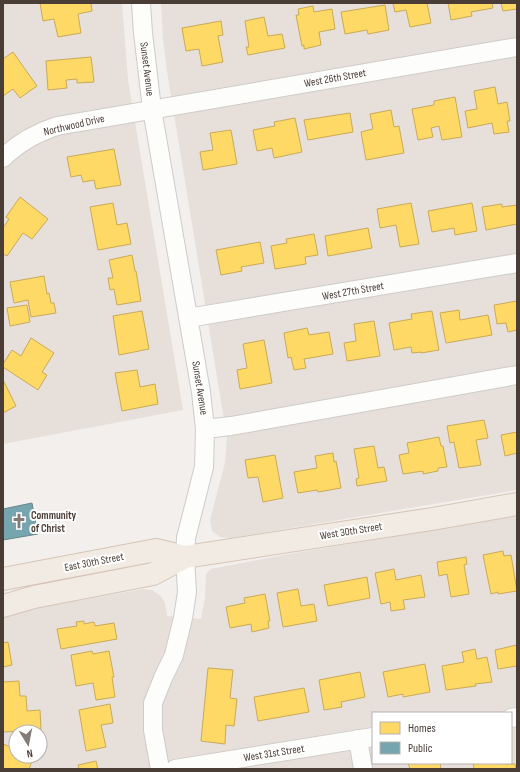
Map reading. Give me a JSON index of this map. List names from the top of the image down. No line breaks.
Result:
{"streets":{"main road":["West 30th Street","East 30th Street"],"street":["Sunset Avenue","West 26th Street","Northwood Drive","West 27th Street","West 31st Street"]},"crossings":[["Sunset Avenue","West 26th Street"],["Sunset Avenue","Northwood Drive"],["Sunset Avenue","West 27th Street"],["Sunset Avenue","West 30th Street"],["Sunset Avenue","East 30th Street"],["West 26th Street","Northwood Drive"],["West 30th Street","East 30th Street"]],"places":{"church":["Community of Christ"]},"legend":["Homes","Public"],"north":"bottom"}
